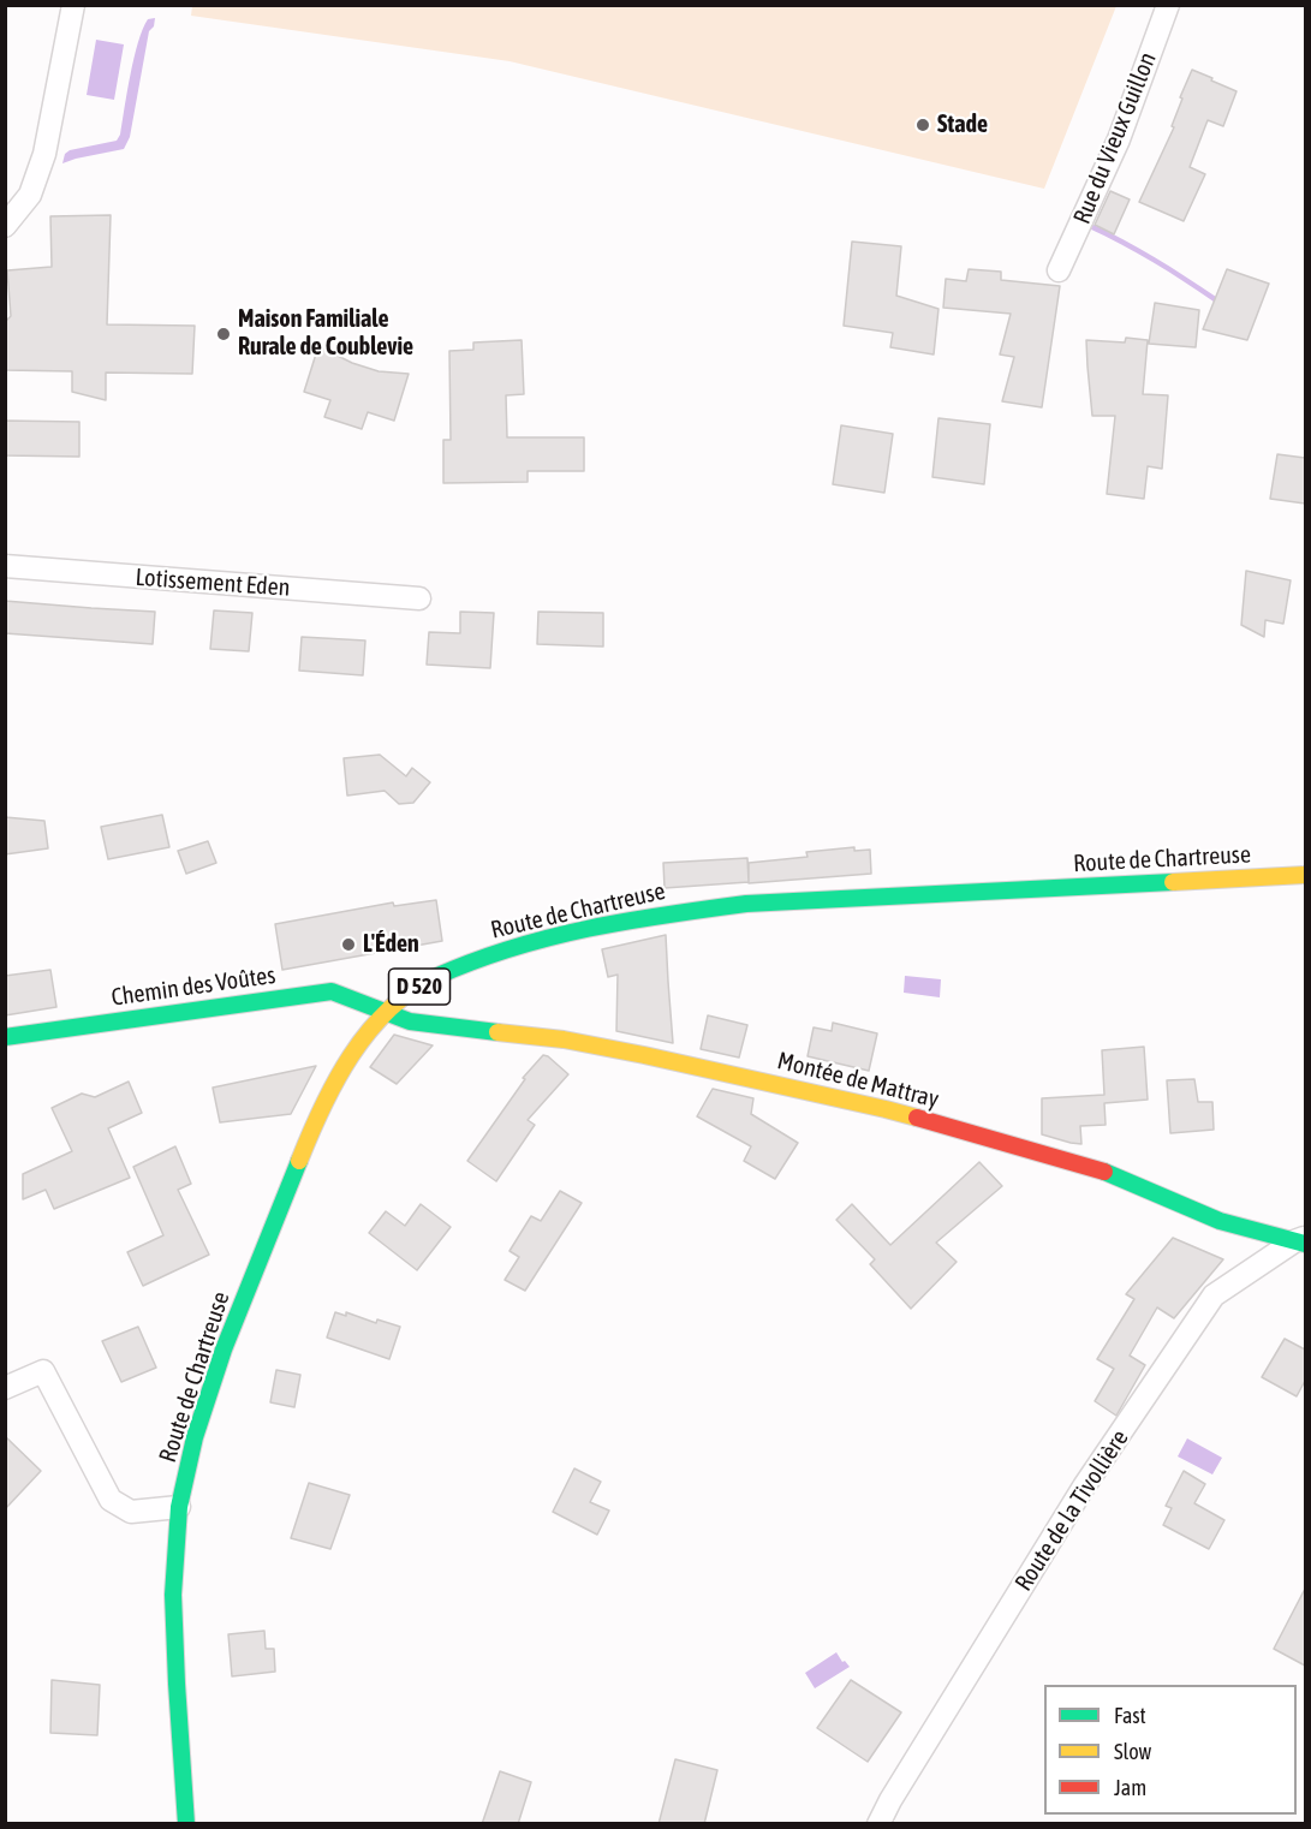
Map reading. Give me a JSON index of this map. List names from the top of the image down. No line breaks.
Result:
{"streets":{"main road":["Route de Chartreuse","Chemin des Voûtes","D 520","Montée de Mattray"],"street":["Rue du Vieux Guillon","Lotissement Eden","Route de la Tivollière"]},"crossings":[["Route de Chartreuse","Chemin des Voûtes"],["Route de Chartreuse","Montée de Mattray"],["Chemin des Voûtes","Montée de Mattray"],["Montée de Mattray","Route de la Tivollière"]],"places":["Stade","Maison Familiale Rurale de Coublevie","L'Éden"],"legend":["Fast","Slow","Jam"]}
